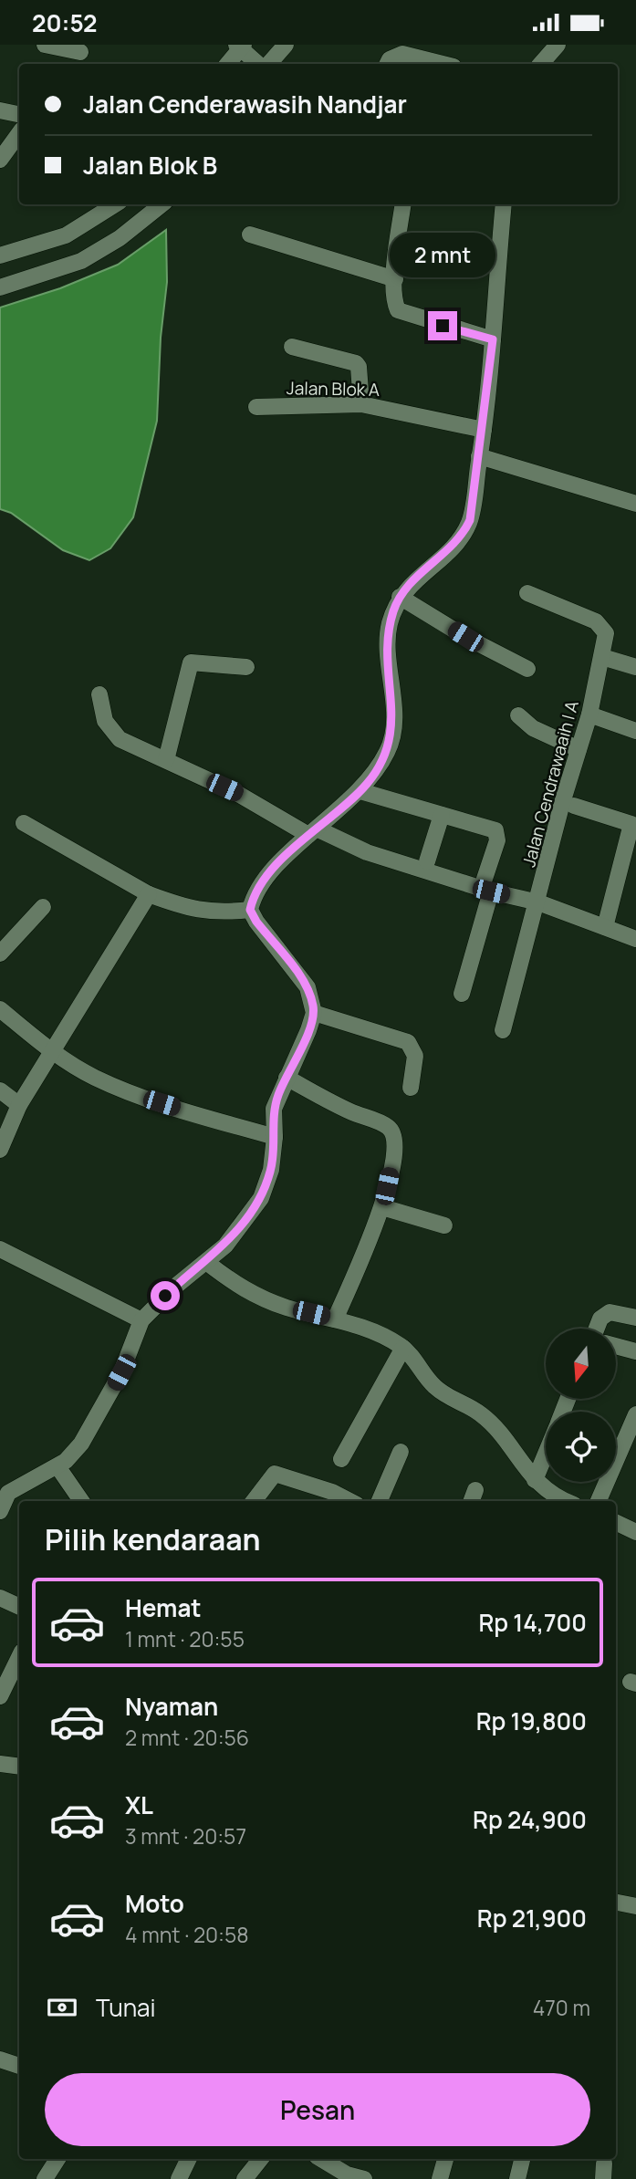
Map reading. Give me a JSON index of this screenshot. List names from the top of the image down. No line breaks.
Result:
{"streets":{"street":["Jalan Blok A","Jalan Cendrawaaih I A"]},"north":"bottom","page":{"status":"20:52","banner":["Jalan Cenderawasih Nandjar","Jalan Blok B"],"bubble":"2 mnt","heading":"Pilih kendaraan","list":[{"name":"Hemat","note":"1 mnt · 20:55","value":"Rp 14,700"},{"name":"Nyaman","note":"2 mnt · 20:56","value":"Rp 19,800"},{"name":"XL","note":"3 mnt · 20:57","value":"Rp 24,900"},{"name":"Moto","note":"4 mnt · 20:58","value":"Rp 21,900"}],"pay":["Tunai","470 m"],"buttons":"Pesan"}}
